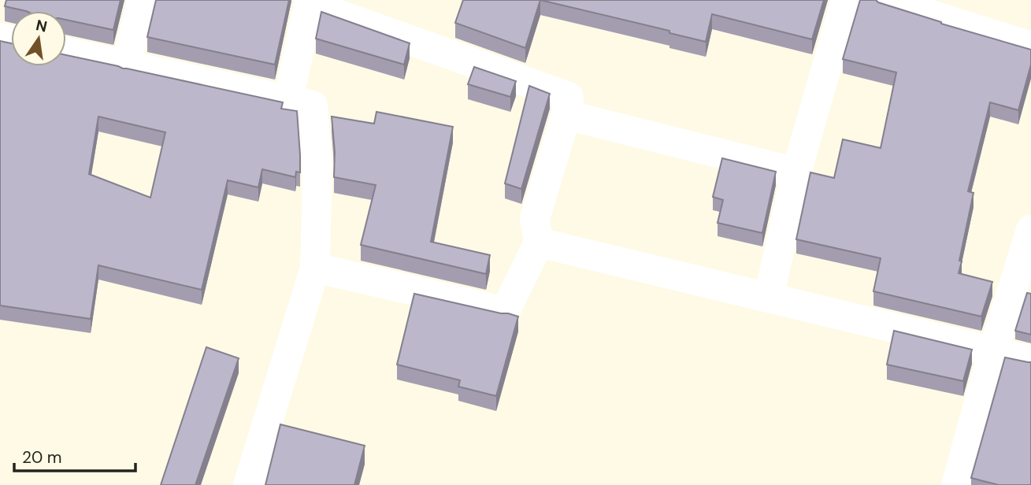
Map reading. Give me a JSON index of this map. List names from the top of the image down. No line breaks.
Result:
{"scale_bar":"20 m","north":"top"}
